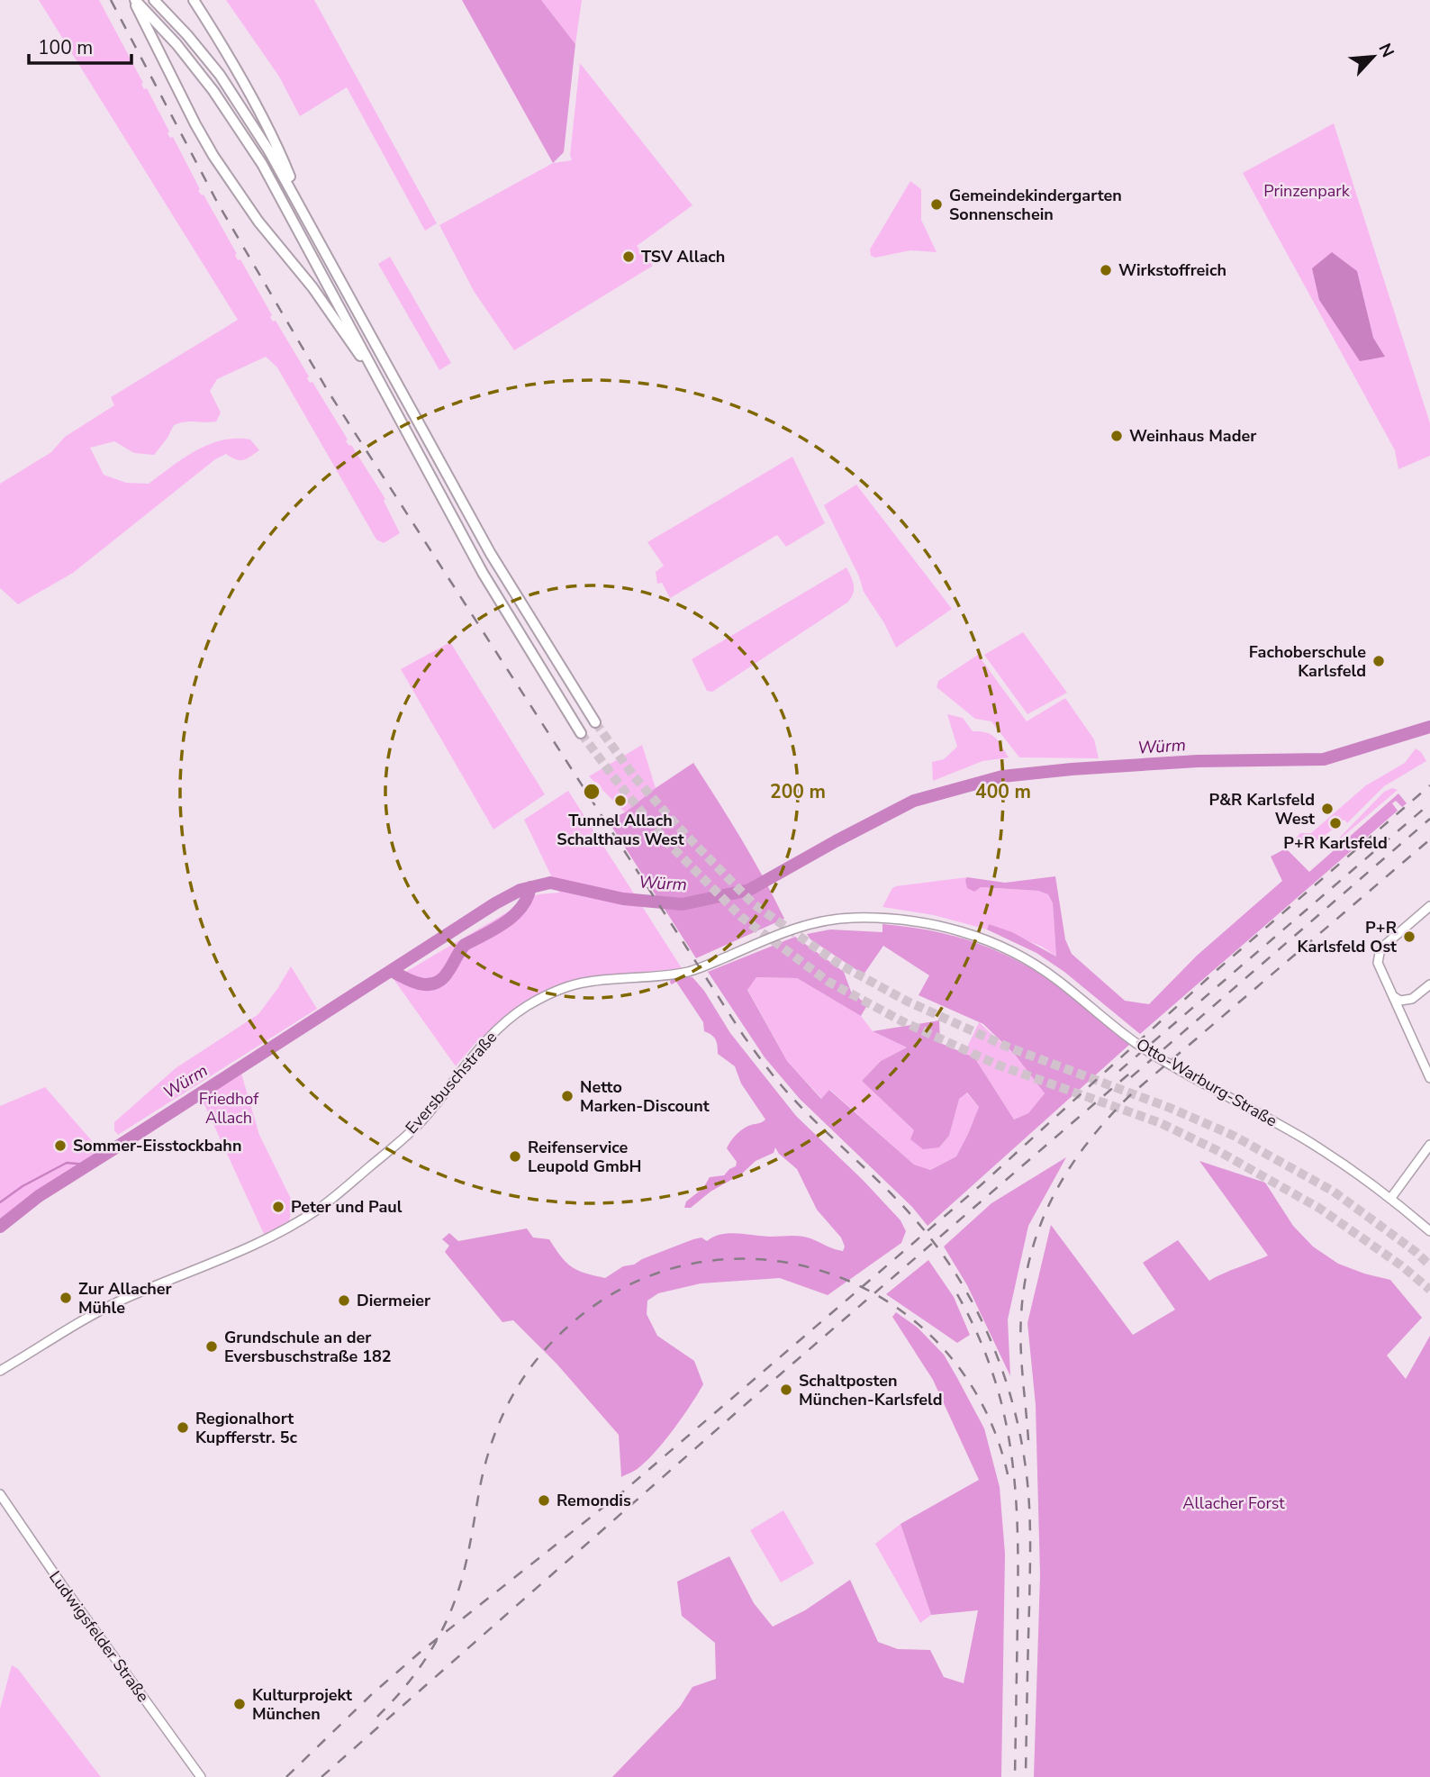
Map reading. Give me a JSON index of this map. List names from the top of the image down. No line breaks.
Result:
{"streets":{"main road":["Eversbuschstraße","Otto-Warburg-Straße","Ludwigsfelder Straße"]},"crossings":[["Eversbuschstraße","Otto-Warburg-Straße"]],"water":["Würm"],"parks":["Prinzenpark","Friedhof Allach","Allacher Forst"],"places":["Gemeindekindergarten Sonnenschein","TSV Allach","Wirkstoffreich","Weinhaus Mader","Fachoberschule Karlsfeld","Tunnel Allach Schalthaus West","P&R Karlsfeld West","P+R Karlsfeld","P+R Karlsfeld Ost","Netto Marken-Discount","Sommer-Eisstockbahn","Reifenservice Leupold GmbH","Peter und Paul","Zur Allacher Mühle","Diermeier","Grundschule an der Eversbuschstraße 182","Schaltposten München-Karlsfeld","Regionalhort Kupfferstr. 5c","Remondis","Kulturprojekt München"],"scale_bar":"100 m","north":"top right","rings":["200 m","400 m"]}
